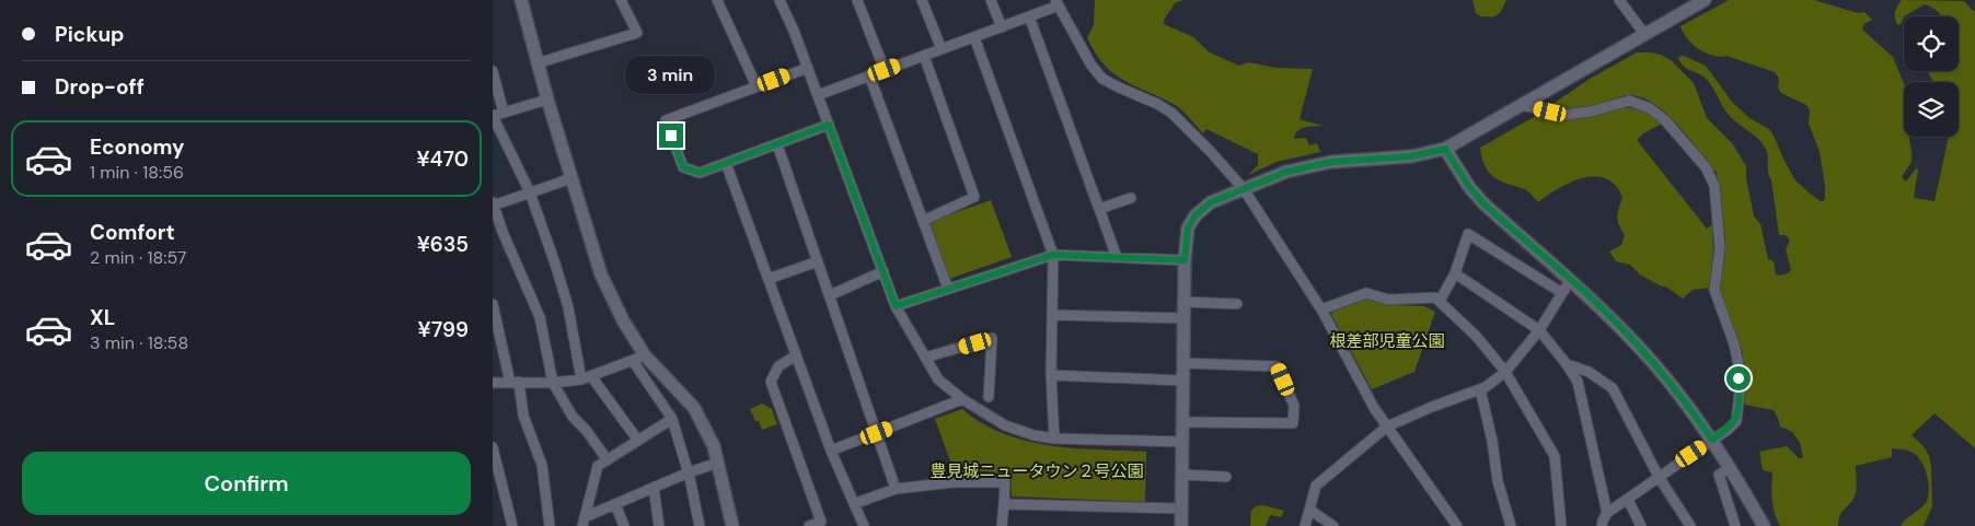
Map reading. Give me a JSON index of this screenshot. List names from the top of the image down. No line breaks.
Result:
{"parks":["根差部児童公園","豊見城ニュータウン２号公園"],"page":{"banner":["Pickup","Drop-off"],"bubble":"3 min","list":[{"name":"Economy","note":"1 min · 18:56","value":"¥470"},{"name":"Comfort","note":"2 min · 18:57","value":"¥635"},{"name":"XL","note":"3 min · 18:58","value":"¥799"}],"buttons":"Confirm"}}
